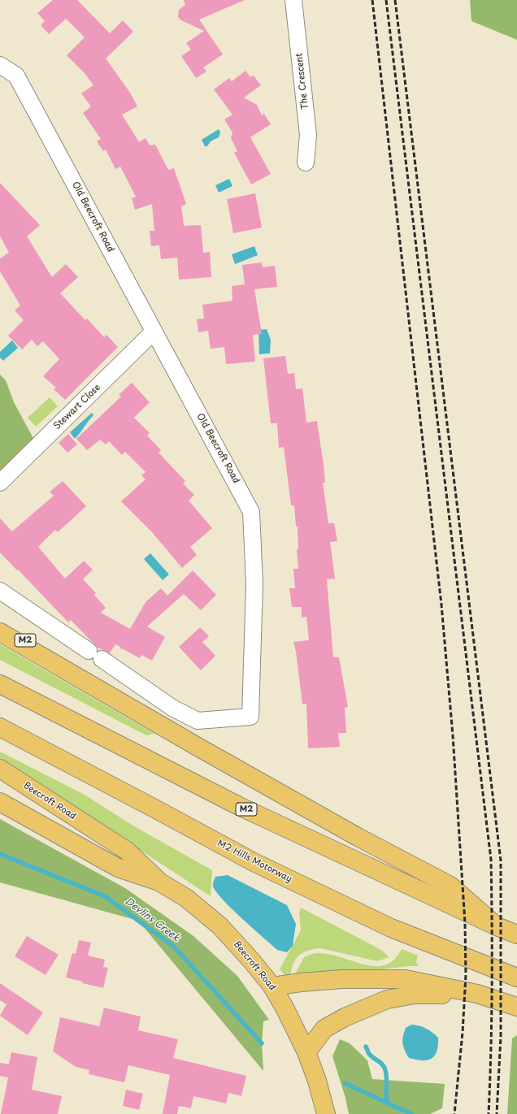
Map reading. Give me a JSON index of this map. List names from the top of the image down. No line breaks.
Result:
{"streets":{"main road":["M2","Beecroft Road","M2 Hills Motorway"],"street":["The Crescent","Old Beecroft Road","Stewart Close"]},"crossings":[["Old Beecroft Road","Stewart Close"]],"water":["Devlins Creek"]}
